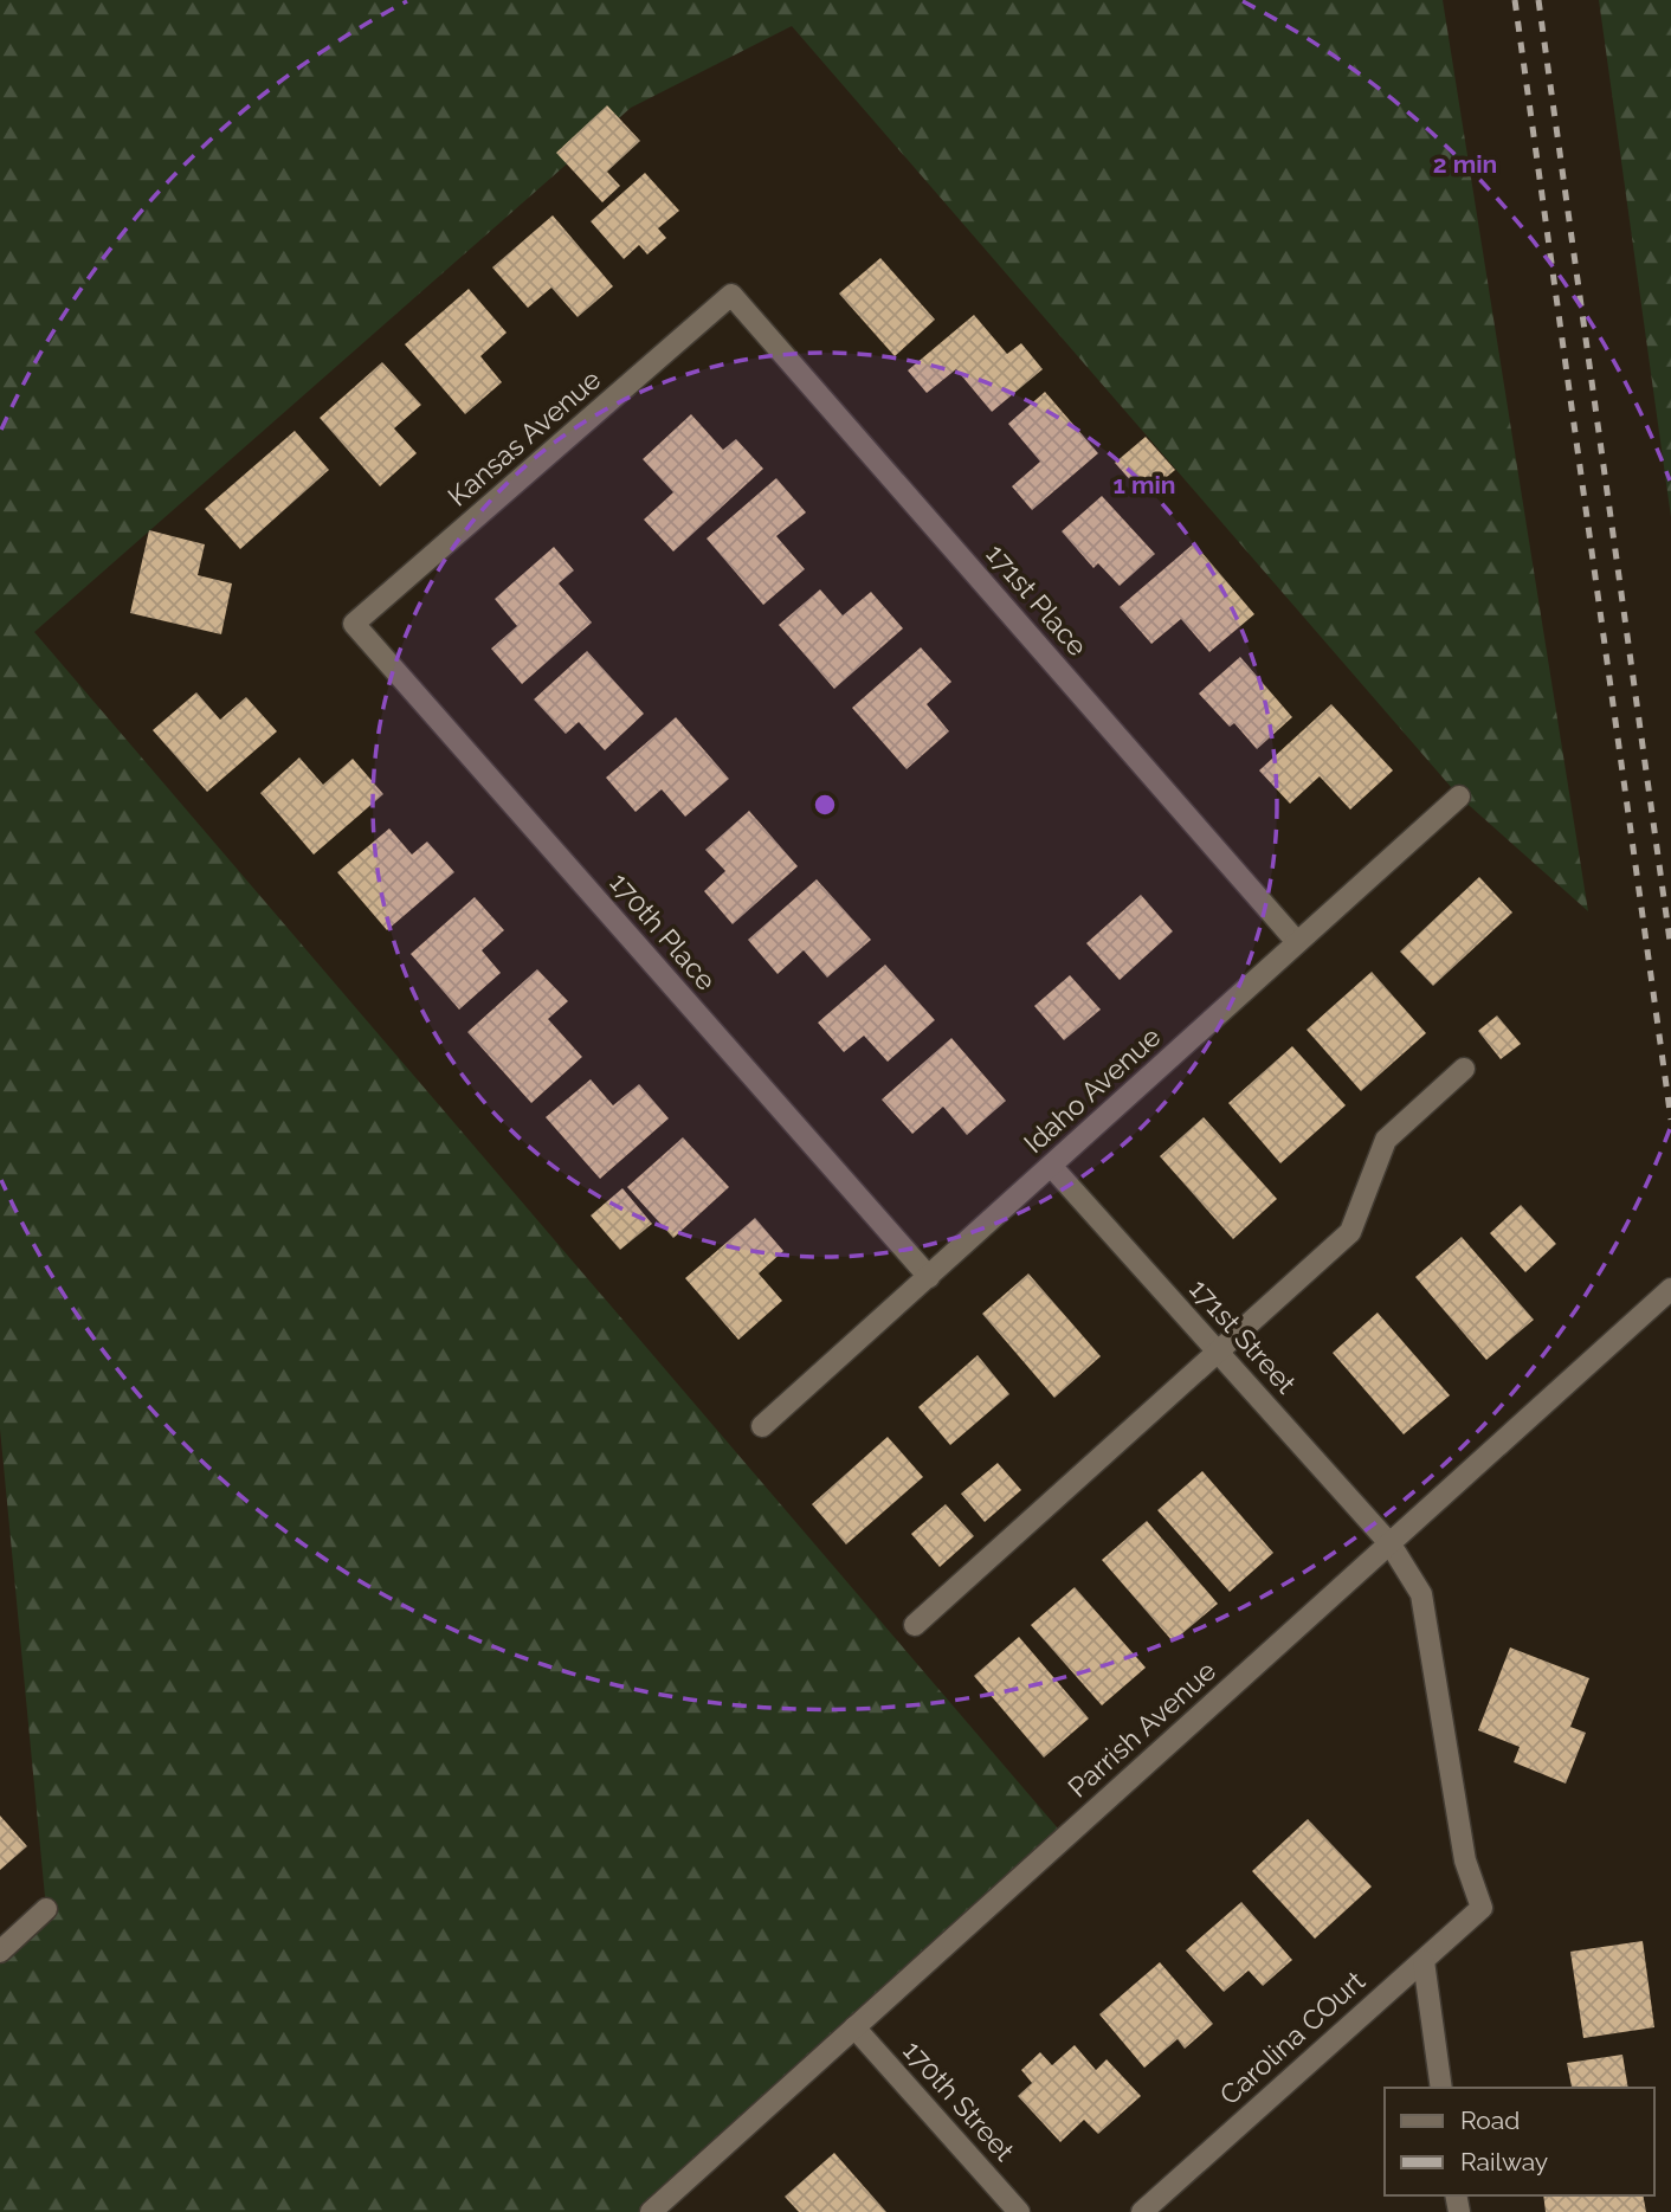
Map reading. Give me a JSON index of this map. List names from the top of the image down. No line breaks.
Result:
{"streets":{"street":["Kansas Avenue","171st Place","170th Place","Idaho Avenue","171st Street","Parrish Avenue","Carolina COurt","170th Street"]},"crossings":[["Kansas Avenue","171st Place"],["Kansas Avenue","170th Place"],["171st Place","Idaho Avenue"],["170th Place","Idaho Avenue"],["Idaho Avenue","171st Street"],["171st Street","Parrish Avenue"],["171st Street","Carolina COurt"],["Parrish Avenue","170th Street"]],"legend":["Road","Railway"],"rings":["2 min","1 min"]}
